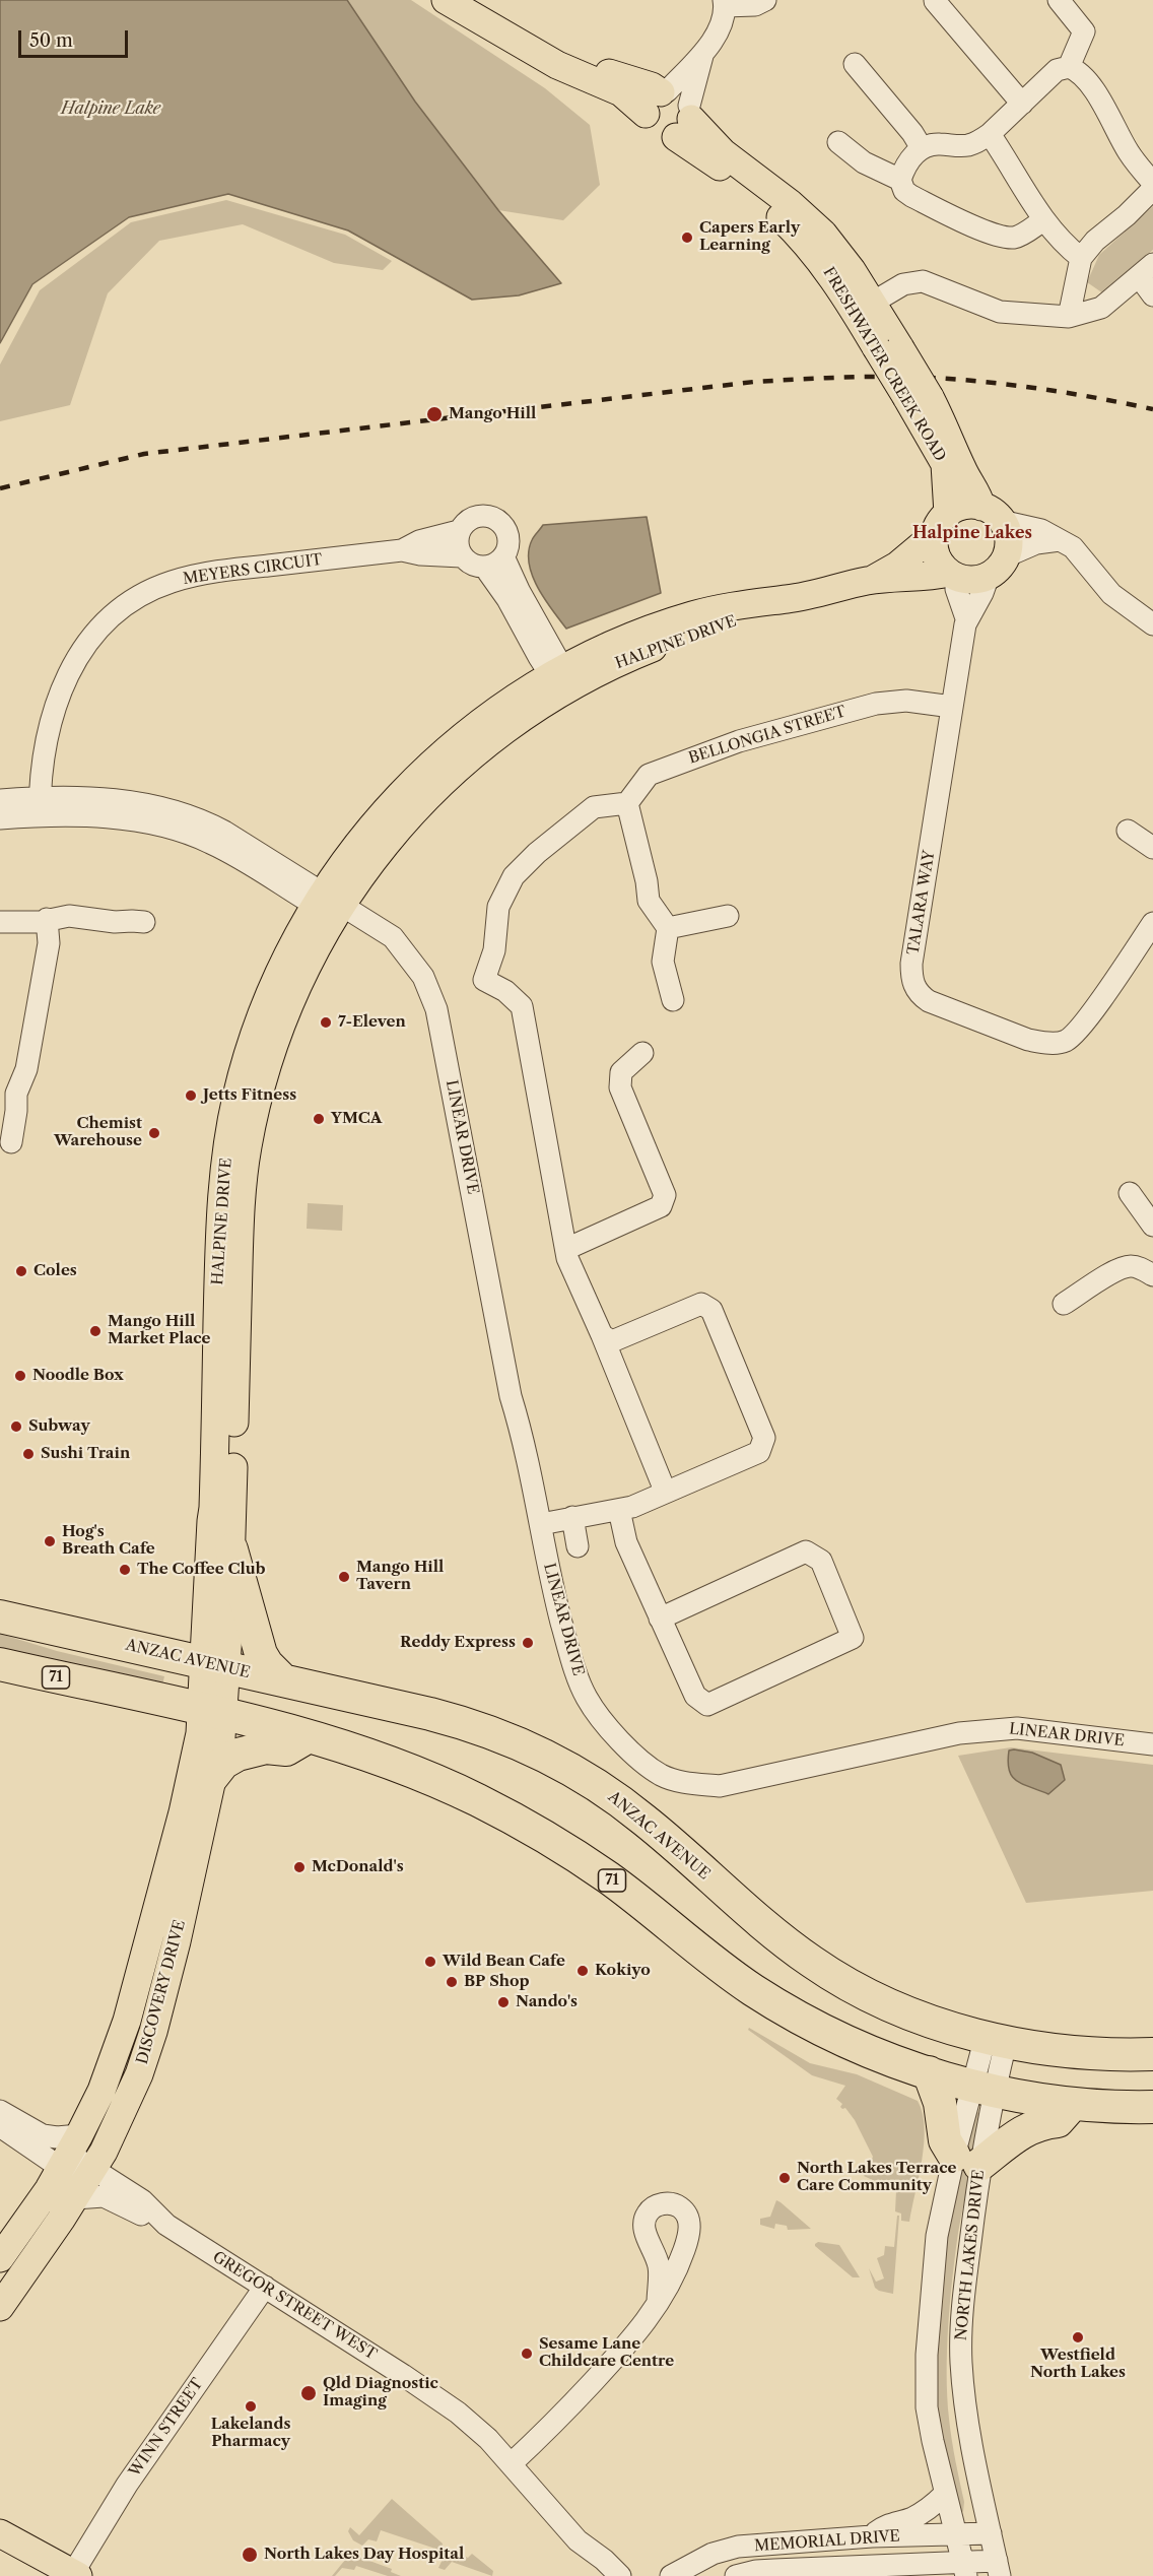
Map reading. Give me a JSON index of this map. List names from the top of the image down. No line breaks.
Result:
{"streets":{"highway":["ANZAC AVENUE","71"],"main road":["FRESHWATER CREEK ROAD","HALPINE DRIVE","DISCOVERY DRIVE"],"street":["MEYERS CIRCUIT","BELLONGIA STREET","TALARA WAY","LINEAR DRIVE","NORTH LAKES DRIVE","GREGOR STREET WEST","WINN STREET","MEMORIAL DRIVE"]},"crossings":[["FRESHWATER CREEK ROAD","HALPINE DRIVE"],["FRESHWATER CREEK ROAD","TALARA WAY"],["MEYERS CIRCUIT","LINEAR DRIVE"],["HALPINE DRIVE","TALARA WAY"],["HALPINE DRIVE","LINEAR DRIVE"],["HALPINE DRIVE","ANZAC AVENUE"],["BELLONGIA STREET","TALARA WAY"],["ANZAC AVENUE","NORTH LAKES DRIVE"],["71","DISCOVERY DRIVE"],["71","NORTH LAKES DRIVE"],["DISCOVERY DRIVE","GREGOR STREET WEST"],["NORTH LAKES DRIVE","MEMORIAL DRIVE"],["GREGOR STREET WEST","WINN STREET"]],"districts":["Halpine Lakes"],"water":["Halpine Lake"],"places":["Capers Early Learning","Mango Hill","7-Eleven","Jetts Fitness","YMCA","Chemist Warehouse","Coles","Mango Hill Market Place","Noodle Box","Subway","Sushi Train","Hog's Breath Cafe","The Coffee Club","Mango Hill Tavern","Reddy Express","McDonald's","Wild Bean Cafe","Kokiyo","BP Shop","Nando's","North Lakes Terrace Care Community","Westfield North Lakes","Sesame Lane Childcare Centre","Qld Diagnostic Imaging","Lakelands Pharmacy","North Lakes Day Hospital"],"scale_bar":"50 m"}
